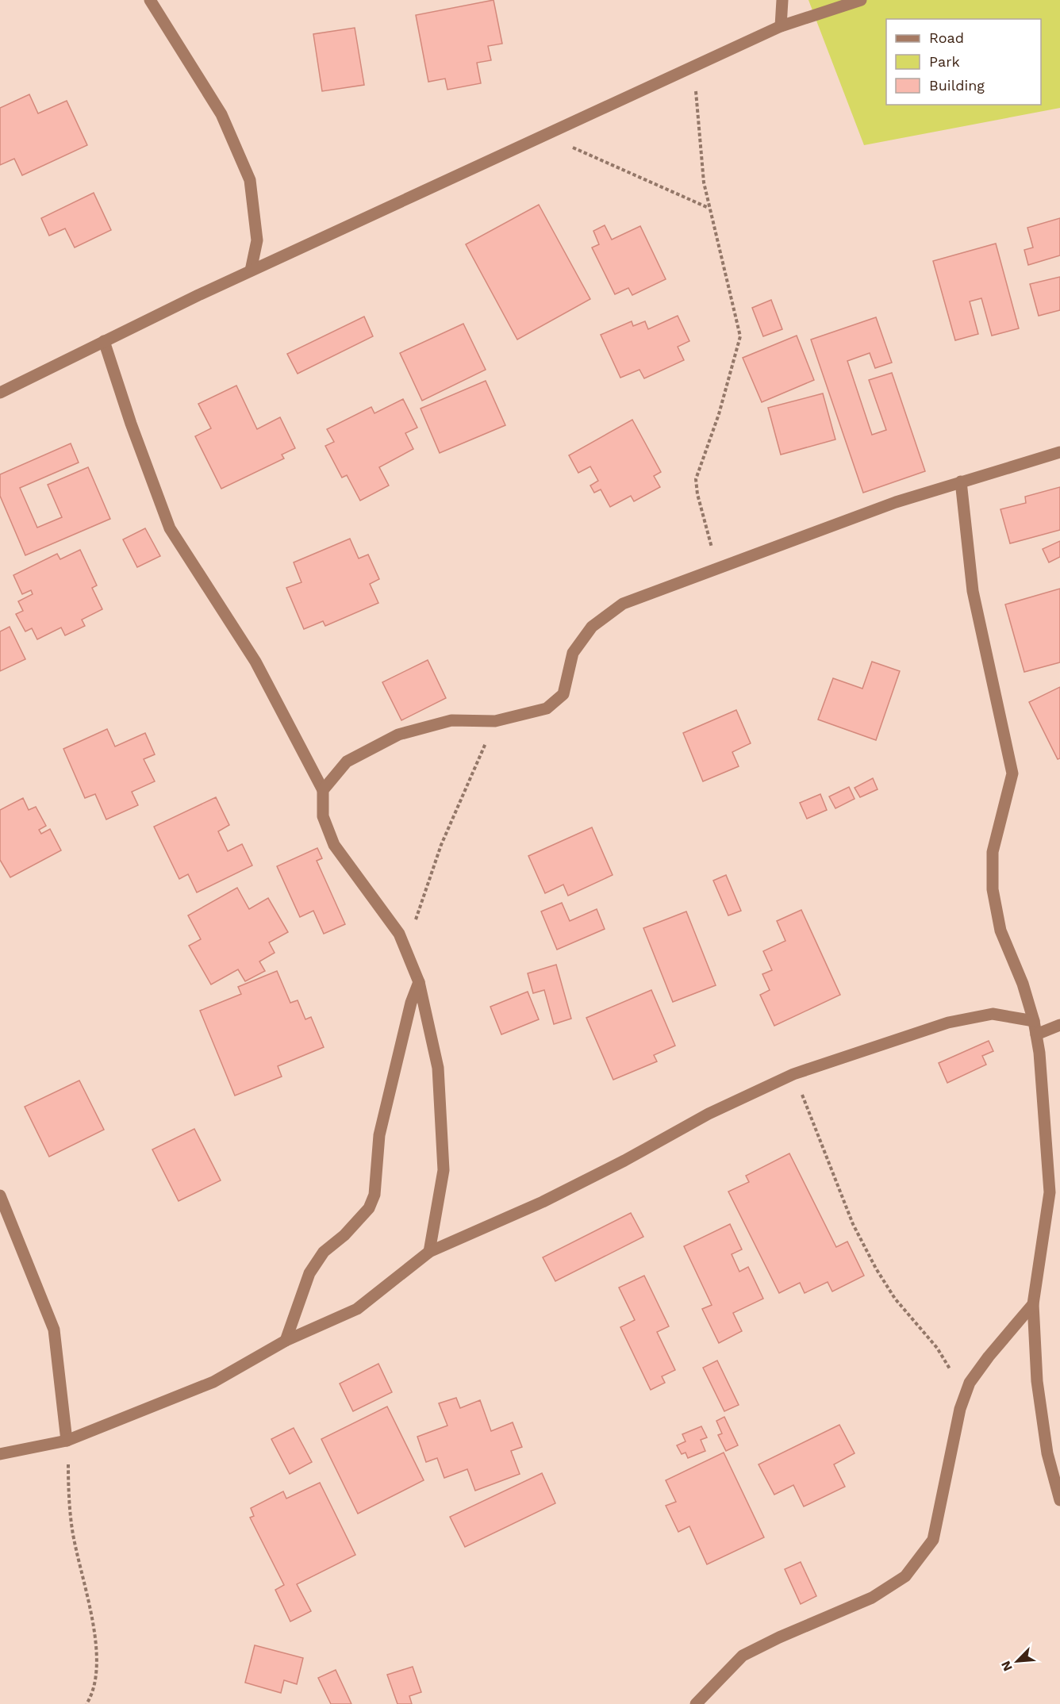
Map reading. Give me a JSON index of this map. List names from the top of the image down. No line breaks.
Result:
{"legend":["Road","Park","Building"],"north":"bottom left"}
